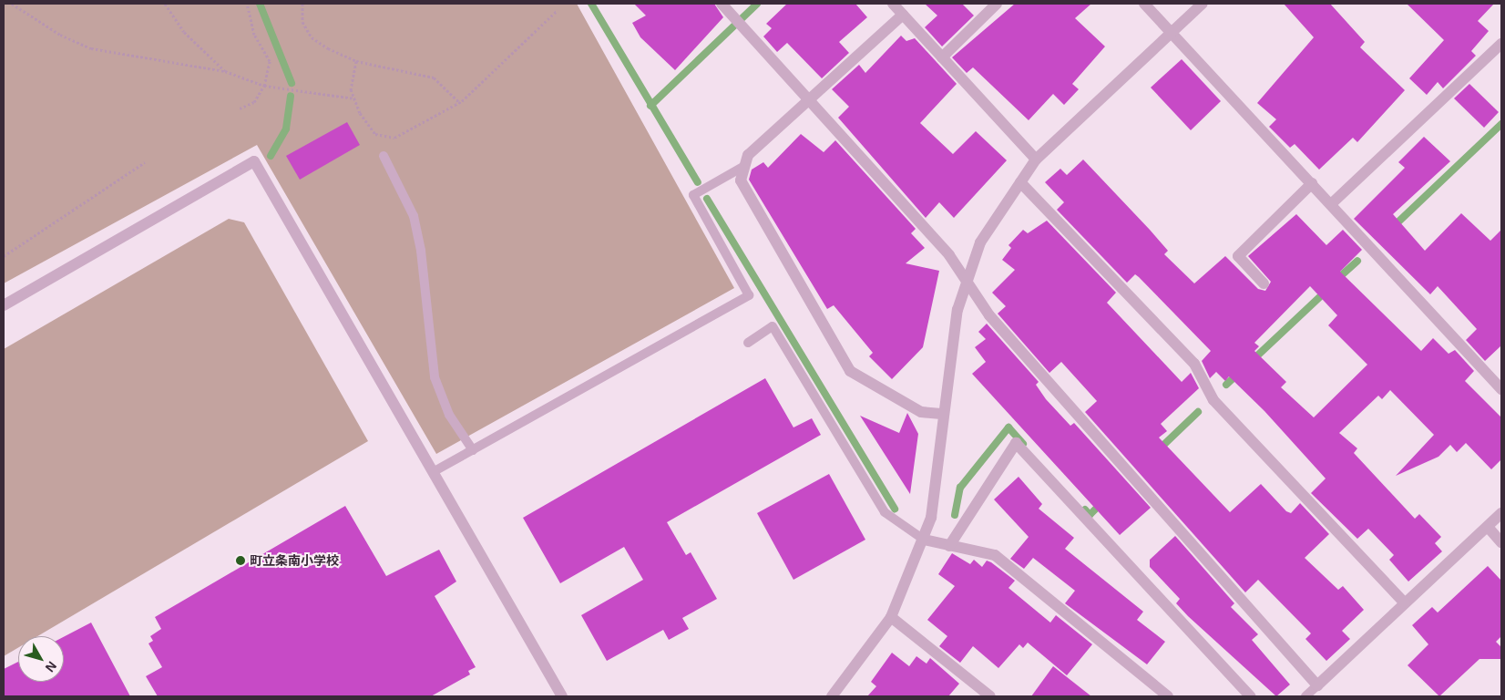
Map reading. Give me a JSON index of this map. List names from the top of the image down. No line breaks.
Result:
{"places":["町立条南小学校"],"north":"bottom right"}
